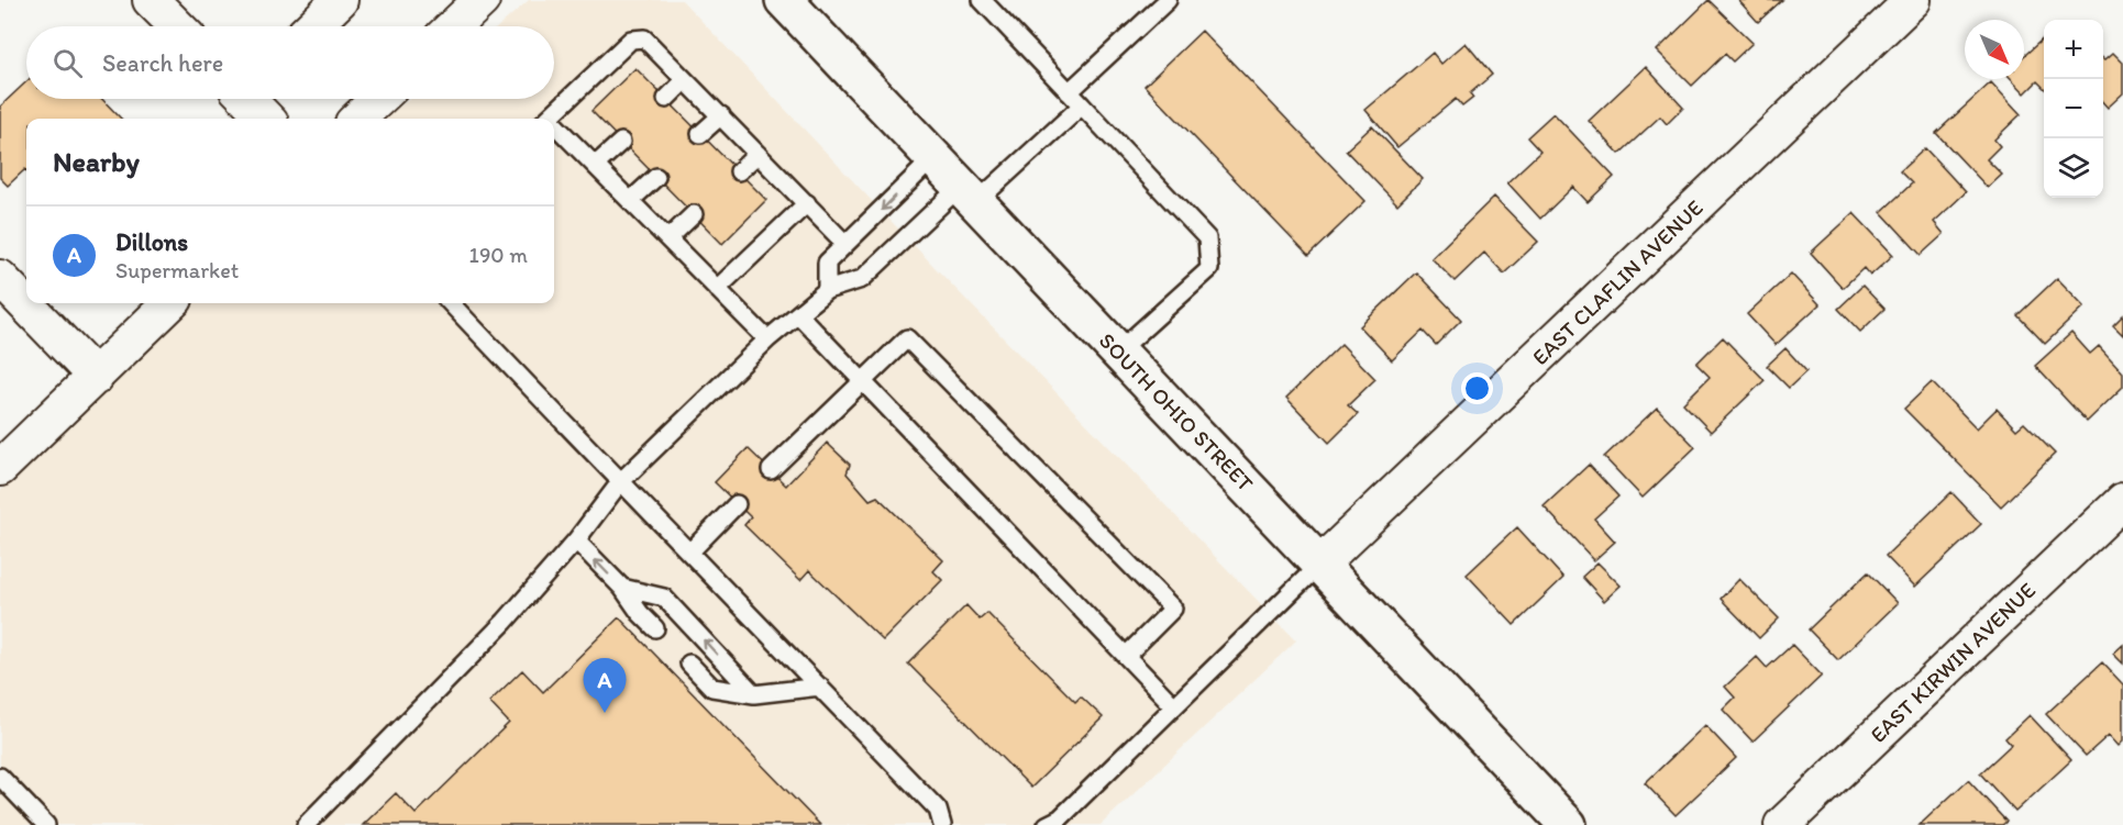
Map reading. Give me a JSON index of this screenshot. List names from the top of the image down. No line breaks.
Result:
{"streets":{"main road":["SOUTH OHIO STREET"],"street":["EAST CLAFLIN AVENUE","EAST KIRWIN AVENUE"]},"crossings":[["EAST CLAFLIN AVENUE","SOUTH OHIO STREET"]],"north":"bottom right","page":{"map_buttons":["+","−"],"search":"Search here","heading":"Nearby","list":[{"mark":"A","name":"Dillons","note":"Supermarket","value":"190 m"}],"pins":"A"}}
